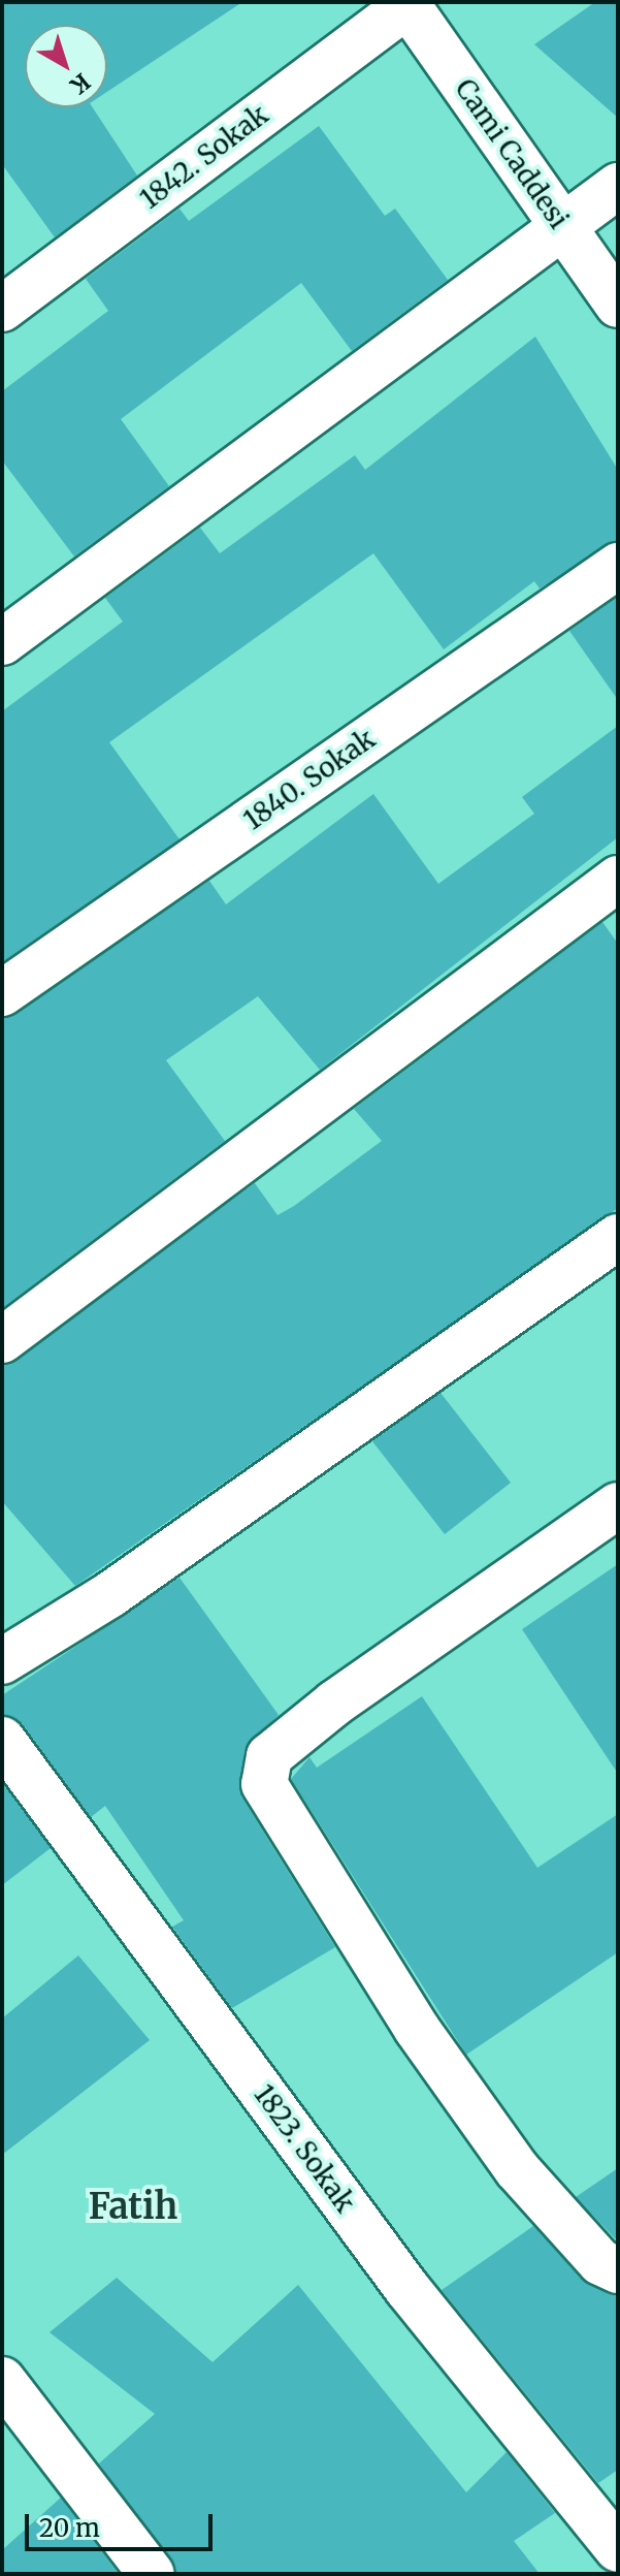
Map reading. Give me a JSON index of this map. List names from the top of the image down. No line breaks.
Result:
{"streets":{"street":["Cami Caddesi","1842. Sokak","1840. Sokak","1823. Sokak"]},"crossings":[["Cami Caddesi","1842. Sokak"]],"districts":["Fatih"],"scale_bar":"20 m","north":"bottom right"}
